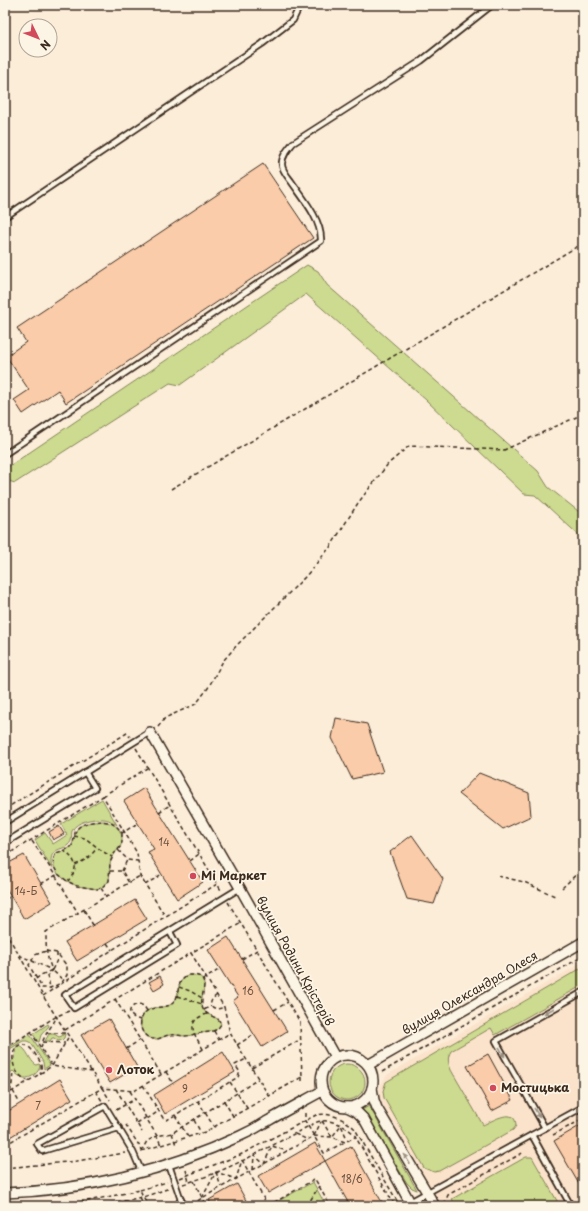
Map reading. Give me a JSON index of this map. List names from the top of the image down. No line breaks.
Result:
{"streets":{"street":["вулиця Родини Крістерів","вулиця Олександра Олеся"]},"crossings":[["вулиця Родини Крістерів","вулиця Олександра Олеся"]],"places":["Мі Маркет","Лоток","Мостицька"],"house_numbers":["14","14-Б","16","9","7","18/6"],"north":"bottom right"}
